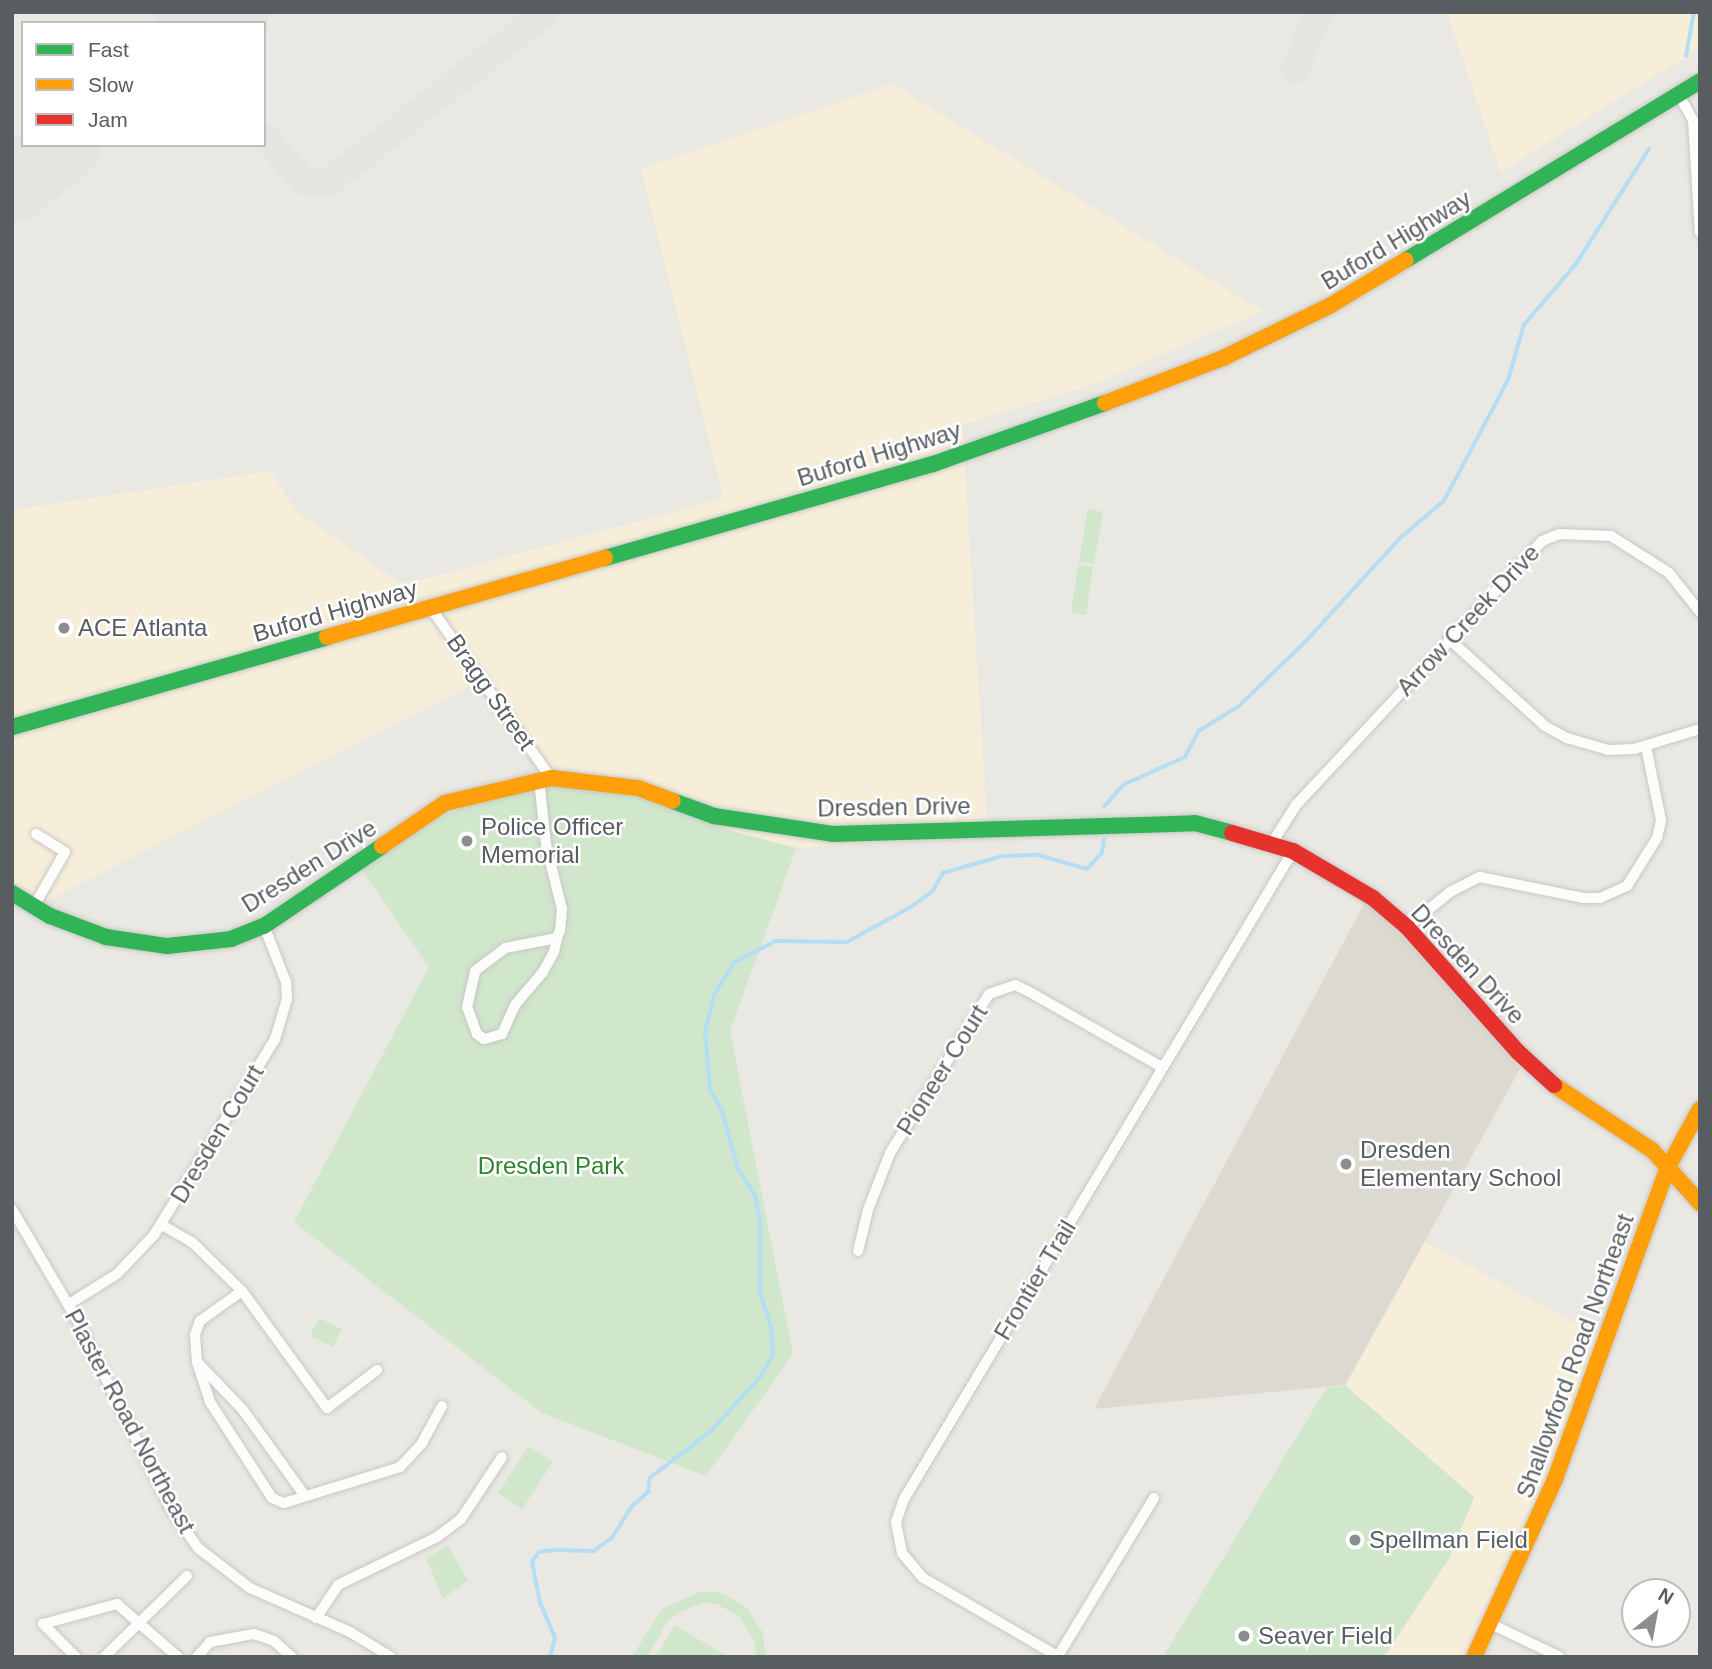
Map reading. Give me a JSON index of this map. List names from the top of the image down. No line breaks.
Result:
{"streets":{"street":["Buford Highway","Arrow Creek Drive","Bragg Street","Dresden Drive","Pioneer Court","Dresden Court","Frontier Trail","Shallowford Road Northeast","Plaster Road Northeast"]},"crossings":[["Buford Highway","Bragg Street"],["Arrow Creek Drive","Dresden Drive"],["Bragg Street","Dresden Drive"],["Dresden Drive","Dresden Court"],["Dresden Drive","Frontier Trail"],["Dresden Drive","Shallowford Road Northeast"],["Pioneer Court","Frontier Trail"],["Dresden Court","Plaster Road Northeast"]],"parks":["Dresden Park"],"places":["ACE Atlanta","Police Officer Memorial","Dresden Elementary School","Spellman Field","Seaver Field"],"legend":["Fast","Slow","Jam"],"north":"top right"}
